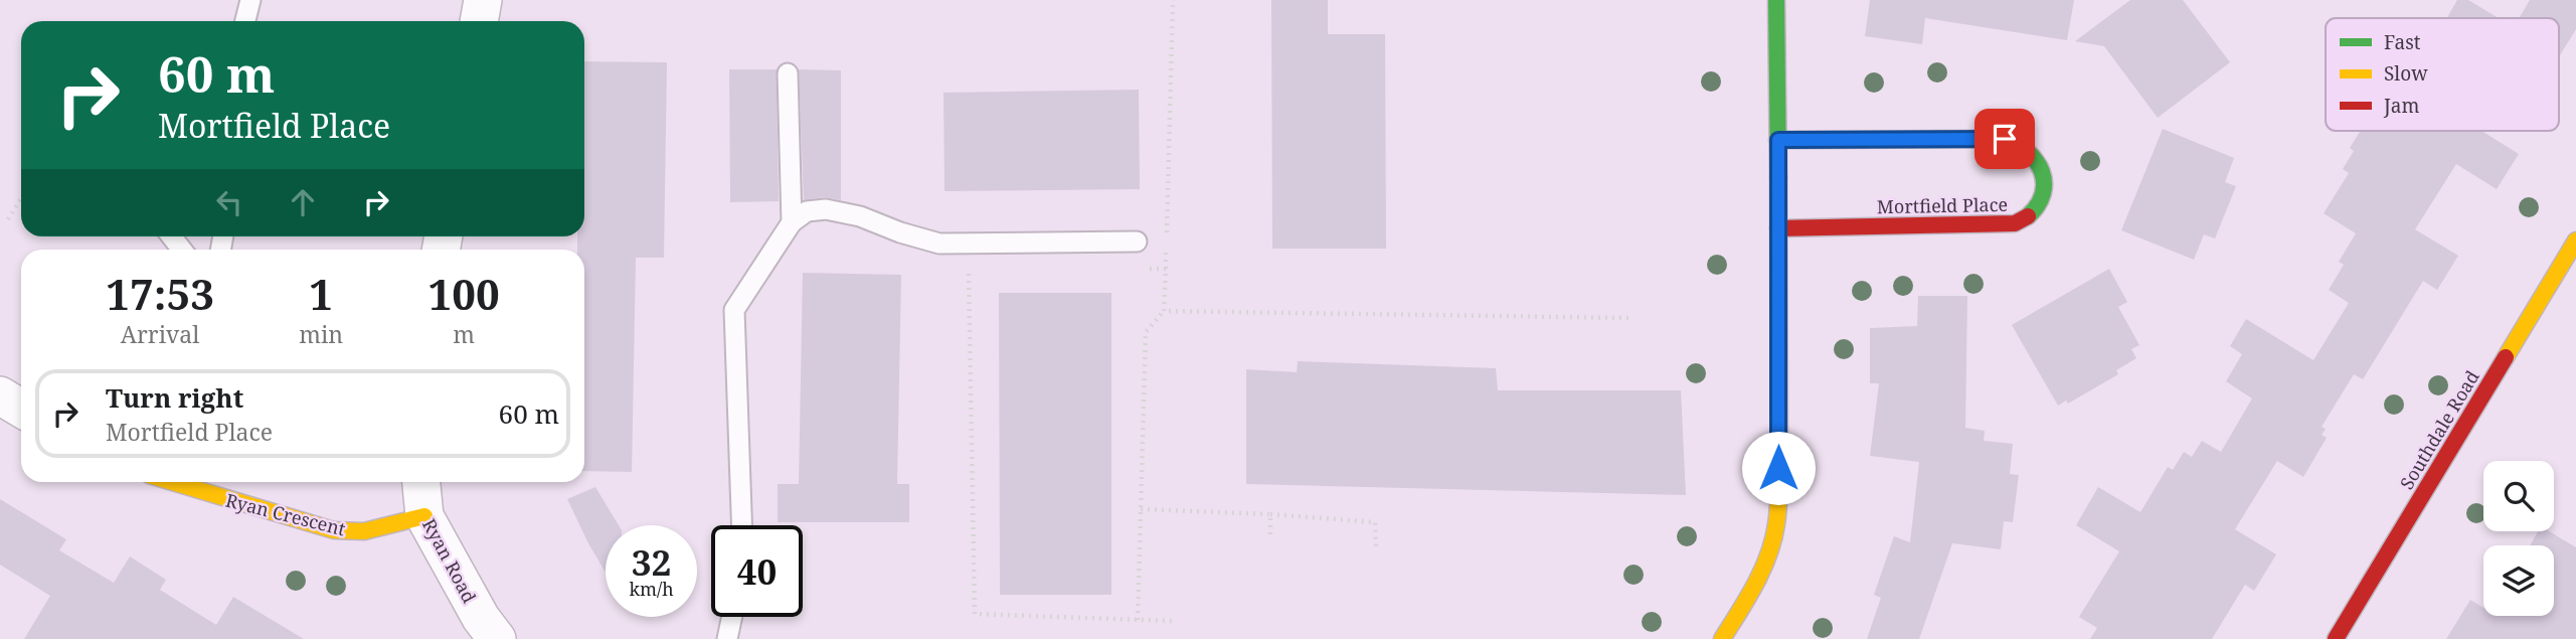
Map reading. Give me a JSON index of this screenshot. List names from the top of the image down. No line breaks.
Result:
{"streets":{"street":["Mortfield Place","Southdale Road","Ryan Crescent","Ryan Road"]},"crossings":[["Ryan Crescent","Ryan Road"]],"legend":["Fast","Slow","Jam"],"page":{"turn":["60 m","Mortfield Place"],"eta":["17:53","Arrival","1","min","100","m"],"list":[{"name":"Turn right","note":"Mortfield Place","value":"60 m"}],"speed":"32 km/h","limit":"40"}}
